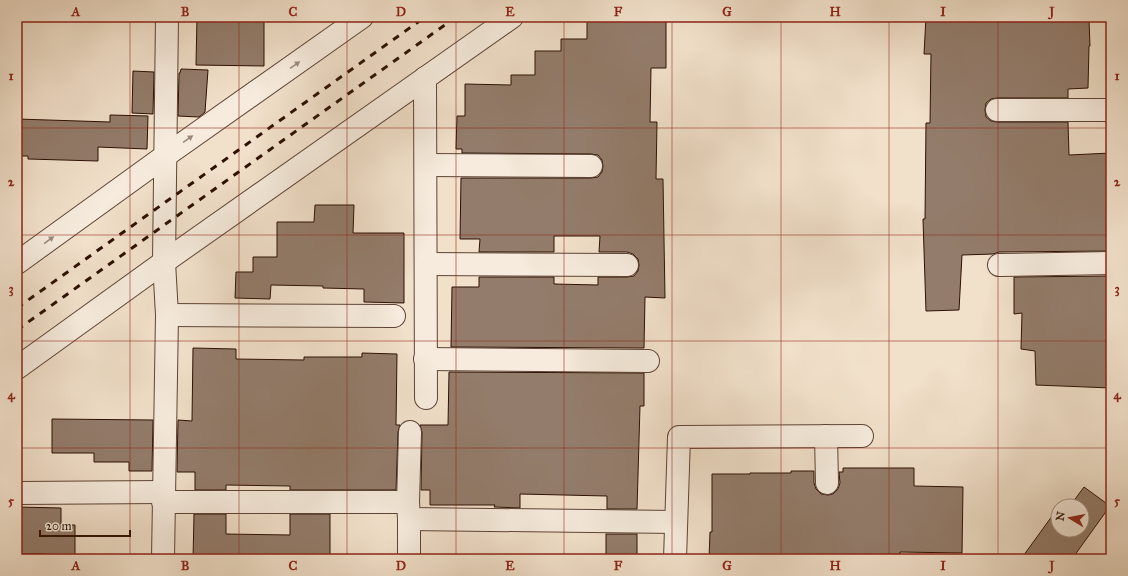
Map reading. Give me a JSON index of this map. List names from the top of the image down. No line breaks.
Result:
{"scale_bar":"20 m","north":"left","grid":{"columns":["A","B","C","D","E","F","G","H","I","J"],"rows":["1","2","3","4","5"]}}
